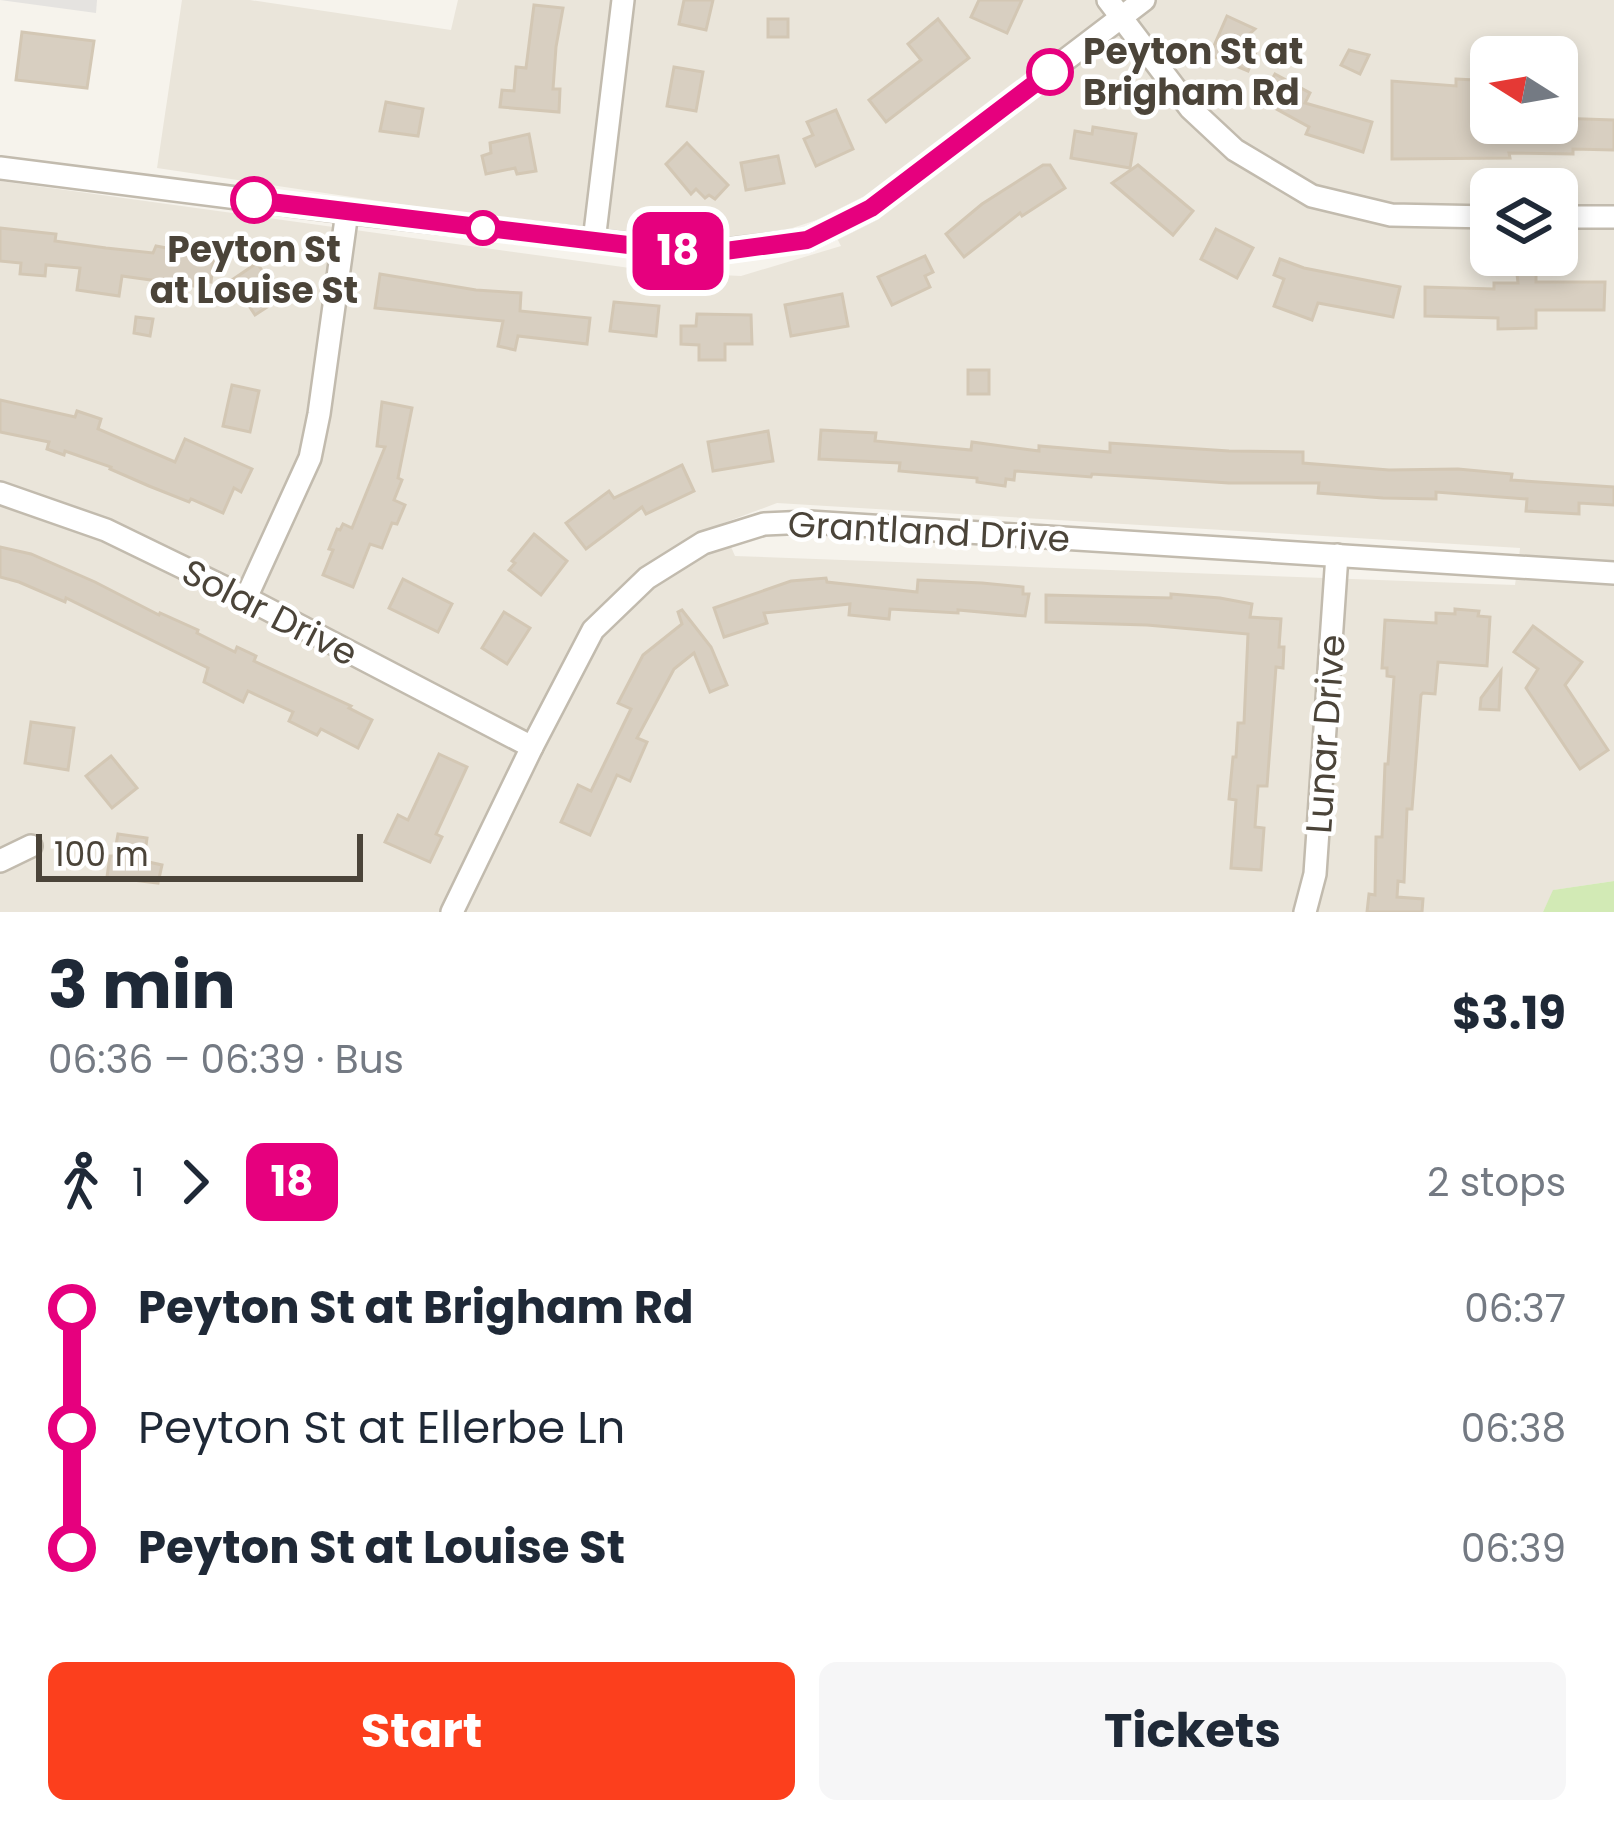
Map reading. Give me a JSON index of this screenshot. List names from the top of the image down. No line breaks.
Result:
{"streets":{"street":["Grantland Drive","Solar Drive","Lunar Drive"]},"crossings":[["Grantland Drive","Solar Drive"],["Grantland Drive","Lunar Drive"]],"places":["Peyton St at Brigham Rd","Peyton St at Louise St"],"lines":["bus line 18"],"scale_bar":"100 m","north":"left","page":{"on_map":"18","scale":"100 m","heading":["3 min","06:36 – 06:39 · Bus","$3.19"],"legs":["1","18","2 stops"],"list":[{"name":"Peyton St at Brigham Rd","value":"06:37"},{"name":"Peyton St at Ellerbe Ln","value":"06:38"},{"name":"Peyton St at Louise St","value":"06:39"}],"buttons":["Start","Tickets"]}}
